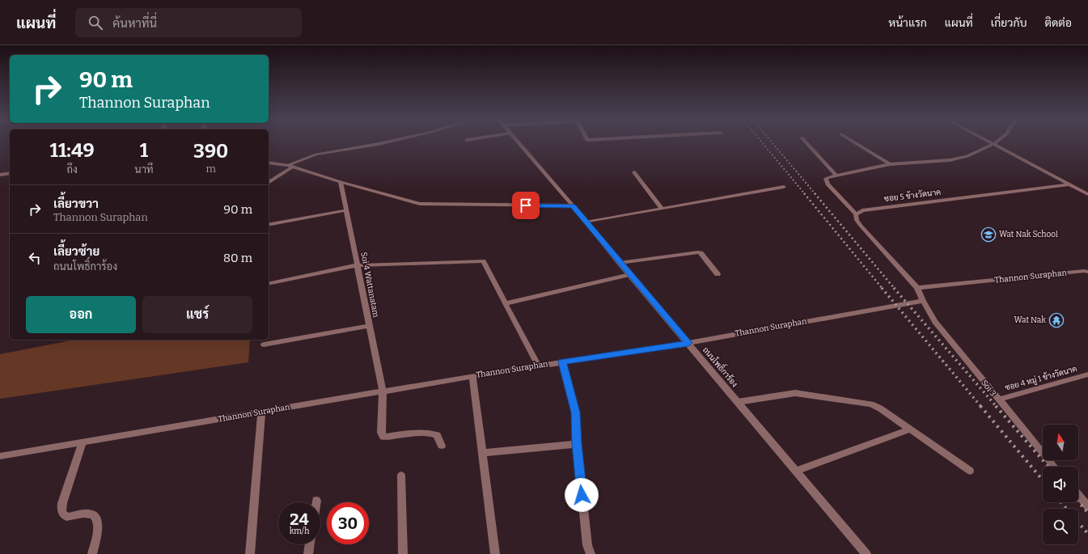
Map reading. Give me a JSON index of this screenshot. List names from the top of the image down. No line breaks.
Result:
{"streets":{"street":["ซอย 5 ข้างวัดนาค","Thannon Suraphan","Soi 4 Wattanatam","ถนนโพธิ์การ้อง","ซอย 4 หมู่ 1 ข้างวัดนาค","Soi 3"]},"crossings":[["Thannon Suraphan","Soi 4 Wattanatam"],["Thannon Suraphan","ถนนโพธิ์การ้อง"],["Thannon Suraphan","Soi 3"],["ซอย 4 หมู่ 1 ข้างวัดนาค","Soi 3"]],"places":{"school or university":["Wat Nak School"],"temple":["Wat Nak"]},"north":"top","page":{"header":"แผนที่","search":"ค้นหาที่นี่","nav":["หน้าแรก","แผนที่","เกี่ยวกับ","ติดต่อ"],"turn":["90 m","Thannon Suraphan"],"eta":["11:49","ถึง","1","นาที","390","m"],"list":[{"name":"เลี้ยวขวา","note":"Thannon Suraphan","value":"90 m"},{"name":"เลี้ยวซ้าย","note":"ถนนโพธิ์การ้อง","value":"80 m"}],"buttons":["ออก","แชร์"],"speed":"24 km/h","limit":"30"}}
